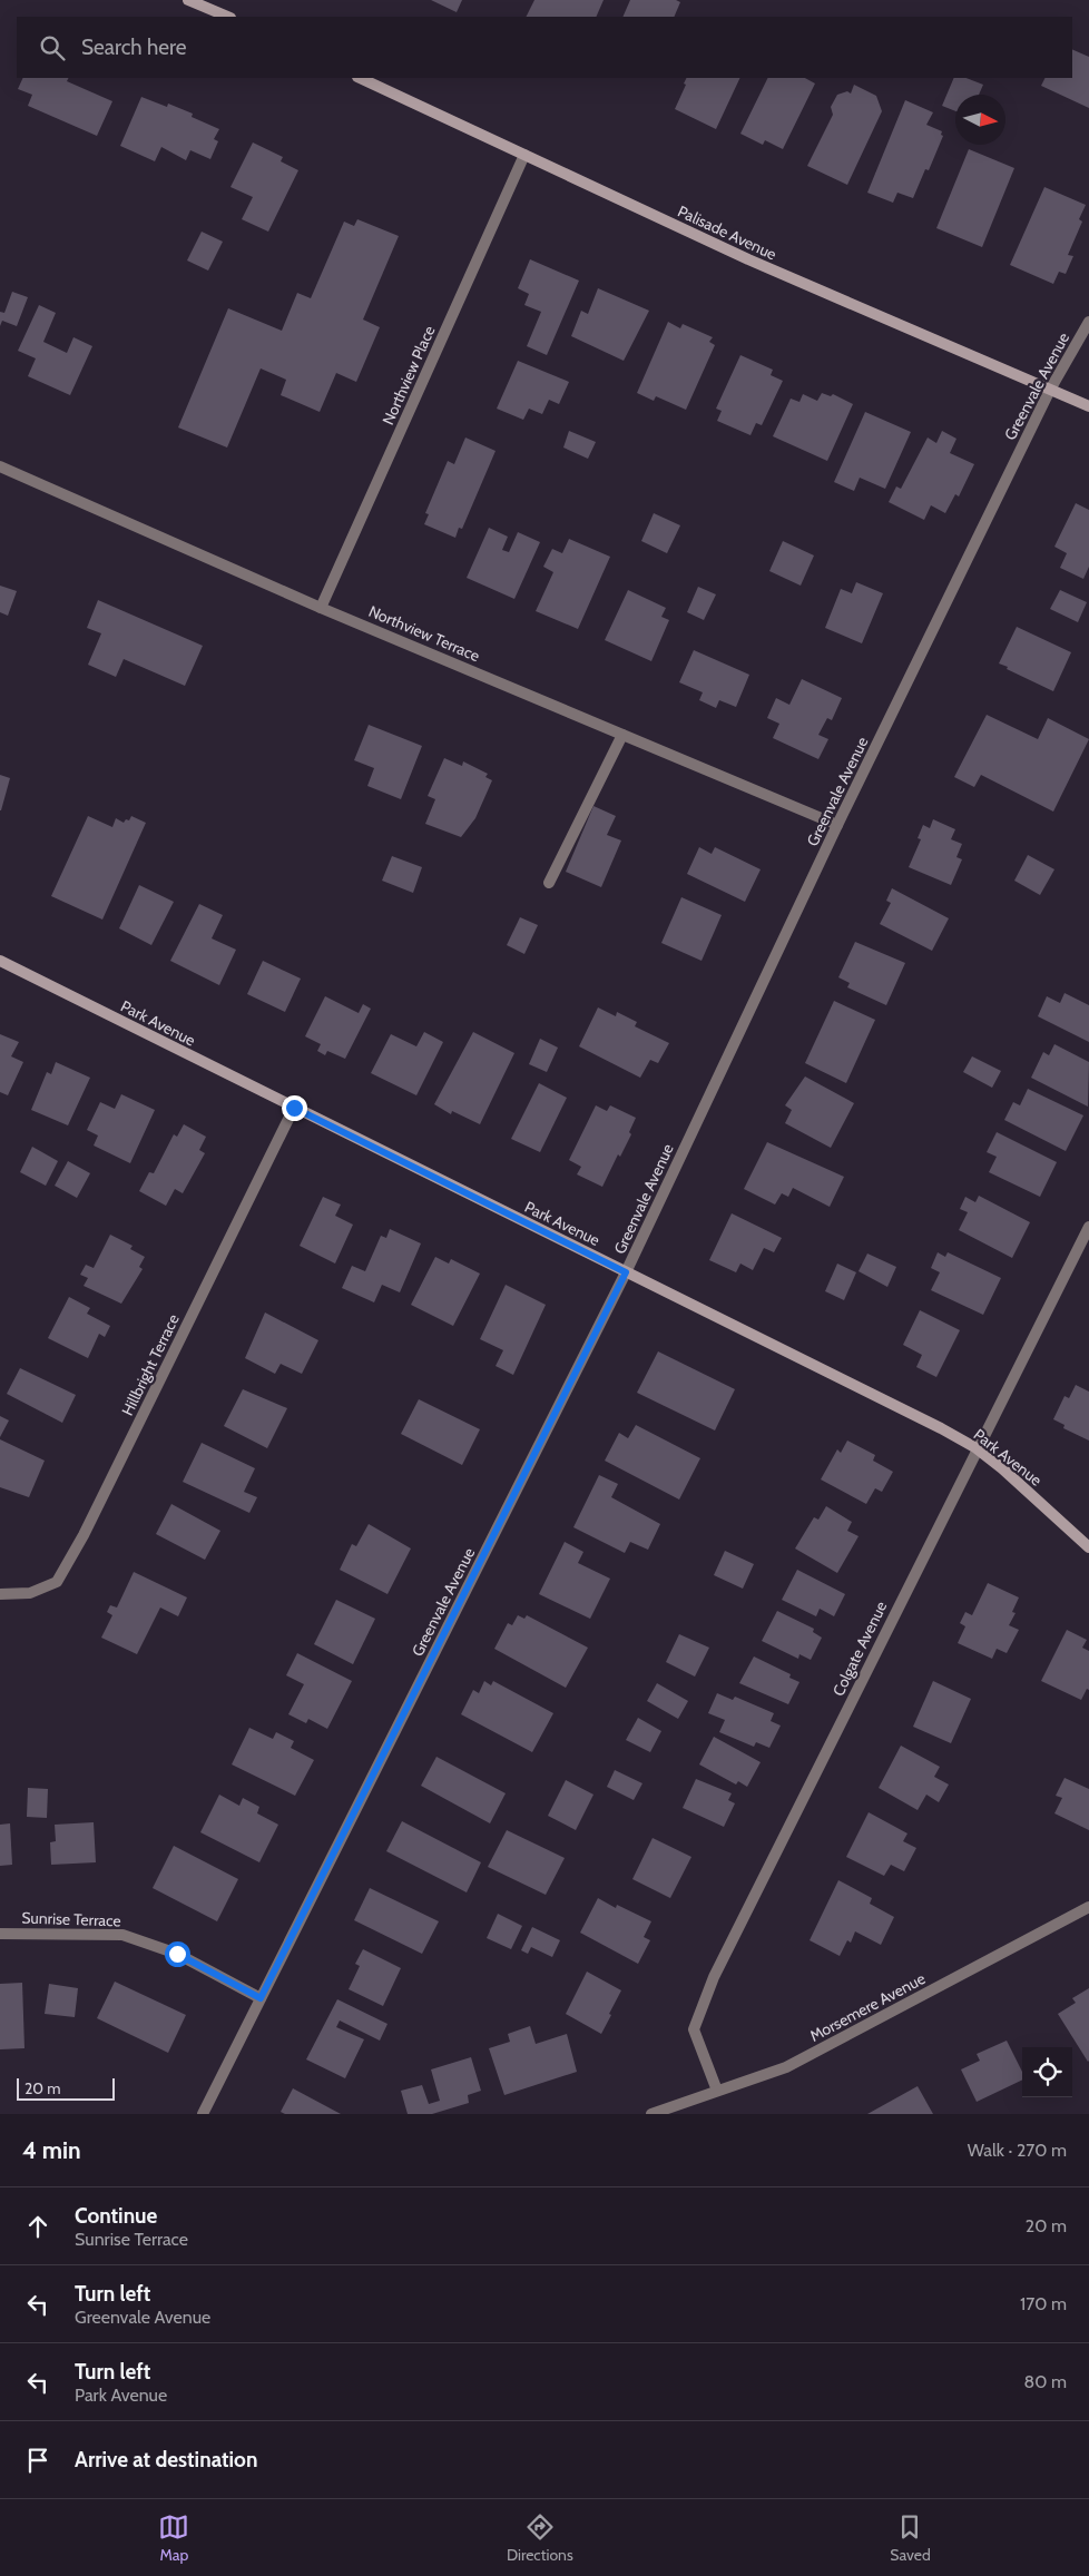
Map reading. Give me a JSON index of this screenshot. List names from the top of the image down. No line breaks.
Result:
{"streets":{"street":["Palisade Avenue","Northview Place","Greenvale Avenue","Northview Terrace","Park Avenue","Hillbright Terrace","Colgate Avenue","Sunrise Terrace","Morsemere Avenue"]},"crossings":[["Palisade Avenue","Northview Place"],["Palisade Avenue","Greenvale Avenue"],["Northview Place","Northview Terrace"],["Greenvale Avenue","Northview Terrace"],["Greenvale Avenue","Park Avenue"],["Greenvale Avenue","Sunrise Terrace"],["Park Avenue","Hillbright Terrace"],["Park Avenue","Colgate Avenue"],["Colgate Avenue","Morsemere Avenue"]],"scale_bar":"20 m","north":"right","page":{"search":"Search here","scale":"20 m","heading":["4 min","Walk · 270 m"],"list":[["Continue","Sunrise Terrace","20 m"],["Turn left","Greenvale Avenue","170 m"],["Turn left","Park Avenue","80 m"],"Arrive at destination"],"nav":["Map","Directions","Saved"]}}
